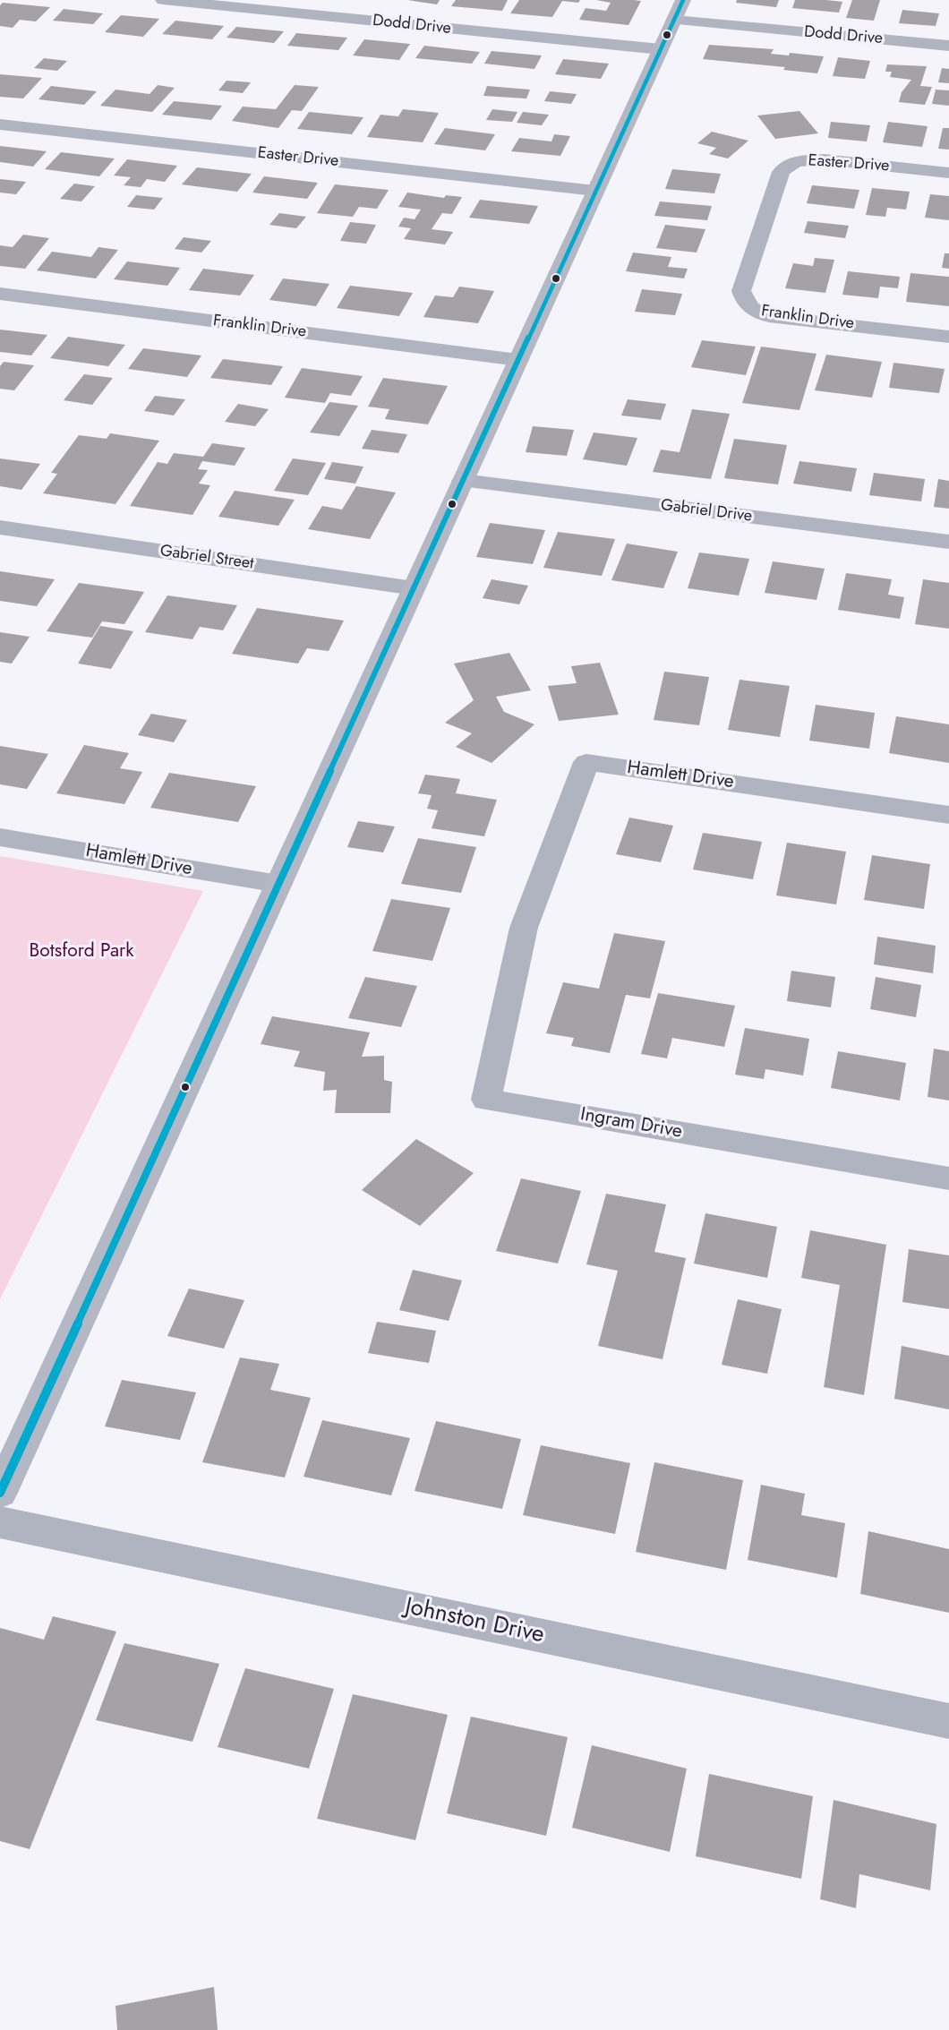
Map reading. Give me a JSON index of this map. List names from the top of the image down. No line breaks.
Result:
{"streets":{"street":["Dodd Drive","Easter Drive","Franklin Drive","Gabriel Drive","Gabriel Street","Hamlett Drive","Ingram Drive","Johnston Drive"]},"crossings":[["Easter Drive","Franklin Drive"],["Hamlett Drive","Ingram Drive"]],"parks":["Botsford Park"]}
